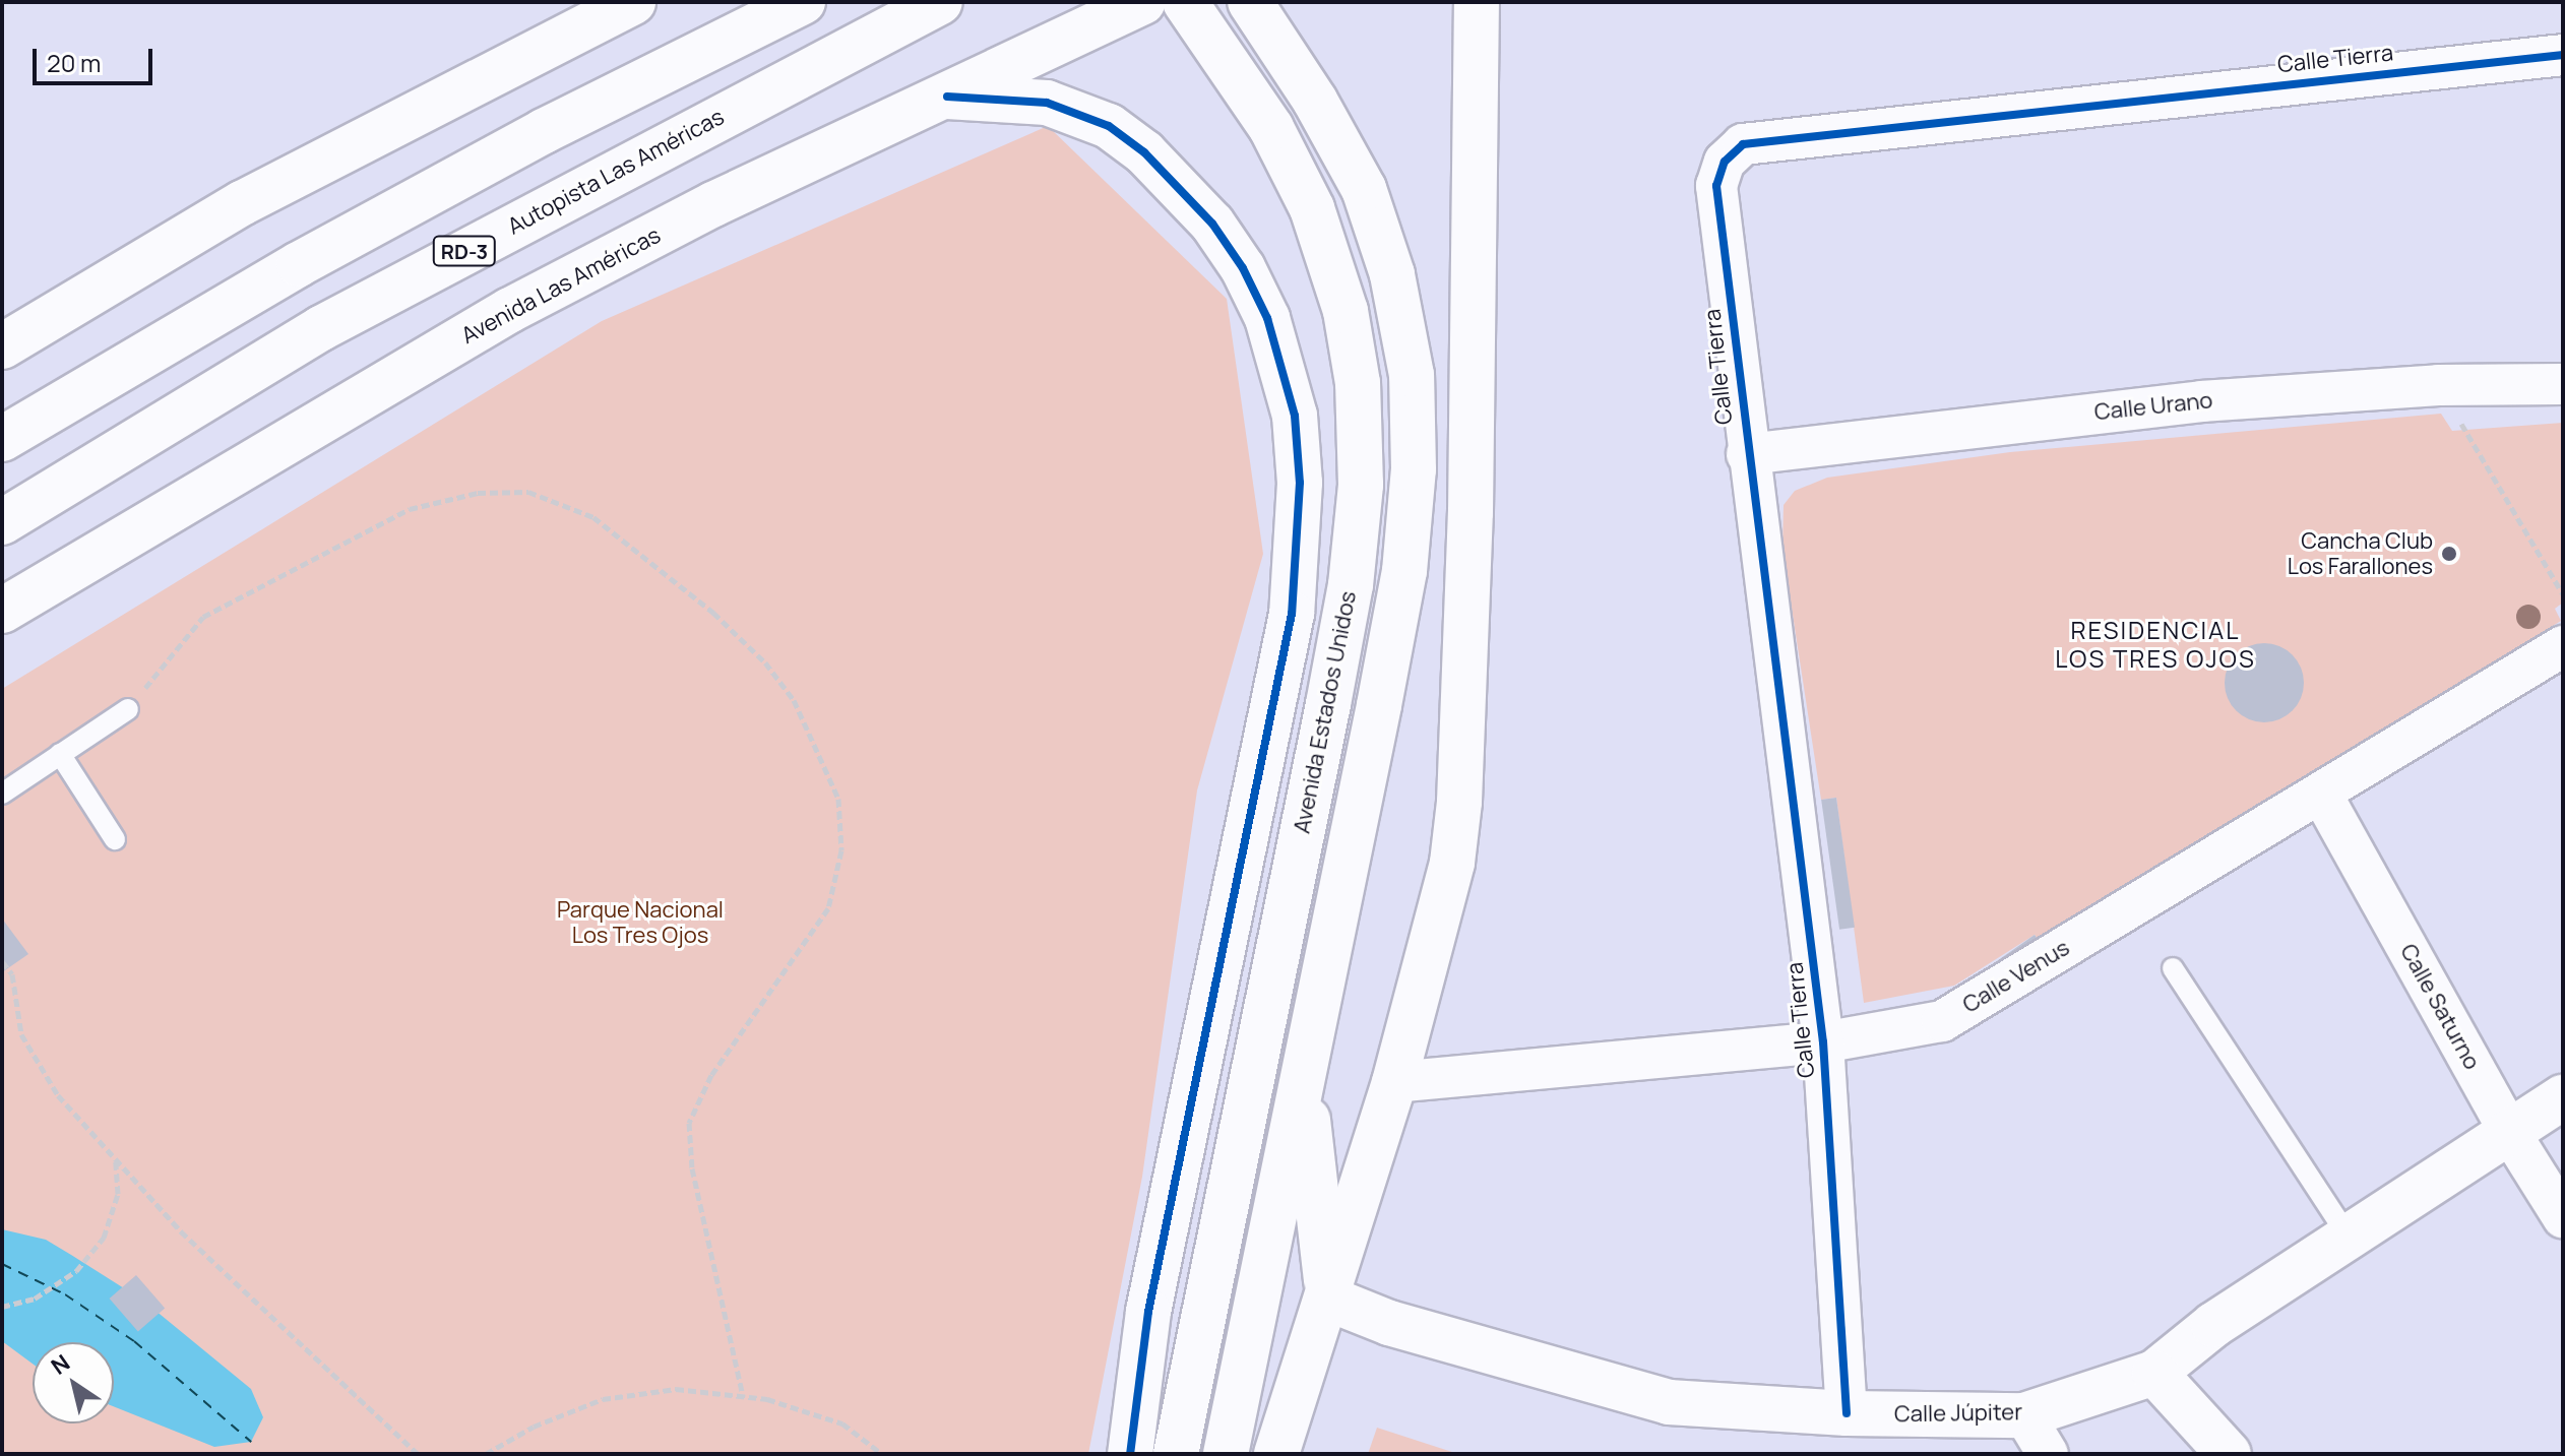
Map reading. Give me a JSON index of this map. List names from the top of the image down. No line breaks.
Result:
{"streets":{"main road":["Autopista Las Américas","RD-3","Avenida Las Américas","Avenida Estados Unidos","Calle Júpiter"],"street":["Calle Tierra","Calle Urano","Calle Venus","Calle Saturno"]},"crossings":[["Calle Tierra","Calle Urano"],["Calle Tierra","Calle Venus"],["Calle Tierra","Calle Júpiter"],["Calle Venus","Calle Saturno"],["Calle Saturno","Calle Júpiter"]],"districts":["RESIDENCIAL LOS TRES OJOS"],"parks":["Parque Nacional Los Tres Ojos"],"places":["Cancha Club Los Farallones"],"scale_bar":"20 m","north":"top left"}
